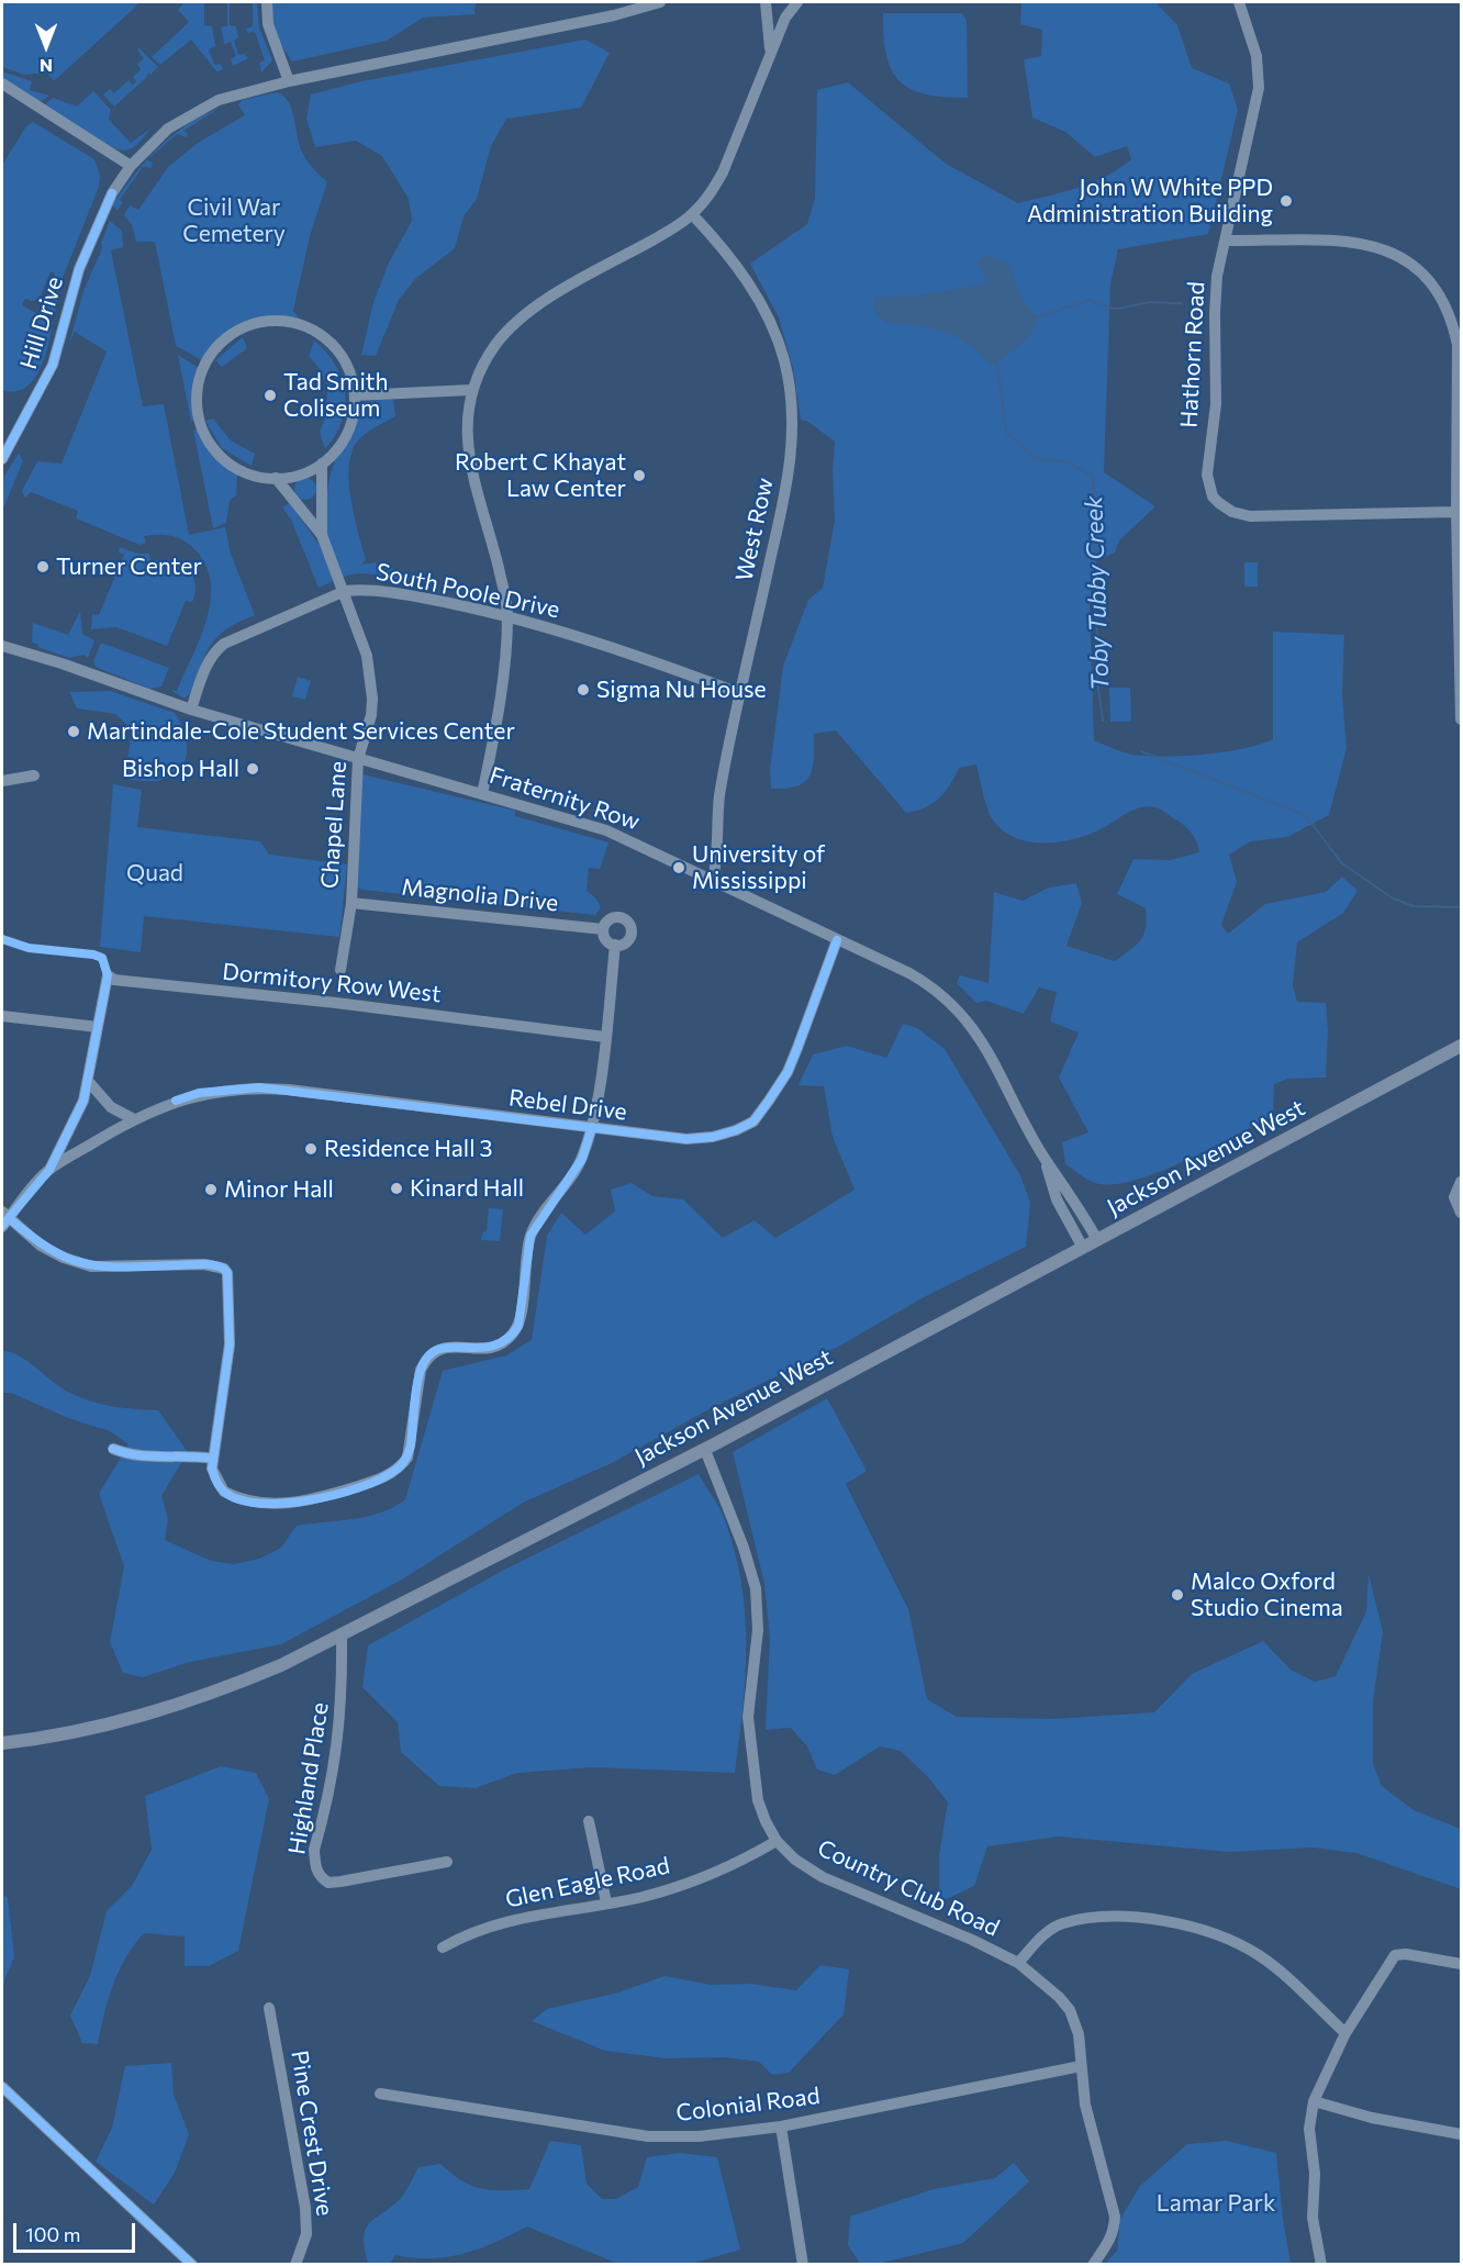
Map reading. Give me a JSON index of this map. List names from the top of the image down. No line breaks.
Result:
{"streets":{"main road":["Jackson Avenue West"],"street":["Hill Drive","Hathorn Road","West Row","South Poole Drive","Fraternity Row","Chapel Lane","Magnolia Drive","Dormitory Row West","Rebel Drive","Highland Place","Glen Eagle Road","Country Club Road","Colonial Road","Pine Crest Drive"]},"crossings":[["West Row","South Poole Drive"],["West Row","Fraternity Row"],["South Poole Drive","Fraternity Row"],["South Poole Drive","Chapel Lane"],["Fraternity Row","Chapel Lane"],["Fraternity Row","Rebel Drive"],["Fraternity Row","Jackson Avenue West"],["Chapel Lane","Magnolia Drive"],["Dormitory Row West","Rebel Drive"],["Jackson Avenue West","Highland Place"],["Jackson Avenue West","Country Club Road"],["Glen Eagle Road","Country Club Road"],["Country Club Road","Colonial Road"]],"water":["Toby Tubby Creek"],"parks":["Civil War Cemetery","Quad","Lamar Park"],"places":["John W White PPD Administration Building","Tad Smith Coliseum","Robert C Khayat Law Center","Turner Center","Sigma Nu House","Martindale-Cole Student Services Center","Bishop Hall","University of Mississippi","Residence Hall 3","Kinard Hall","Minor Hall","Malco Oxford Studio Cinema"],"scale_bar":"100 m","north":"bottom"}
